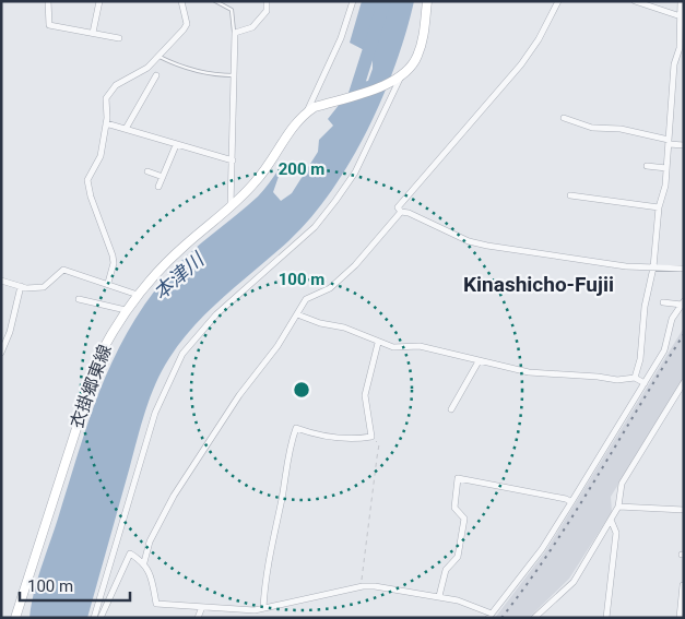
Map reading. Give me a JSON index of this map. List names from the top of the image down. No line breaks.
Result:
{"streets":{"main road":["衣掛郷東線"]},"districts":["Kinashicho-Fujii"],"water":["本津川"],"scale_bar":"100 m","rings":["200 m","100 m"]}
